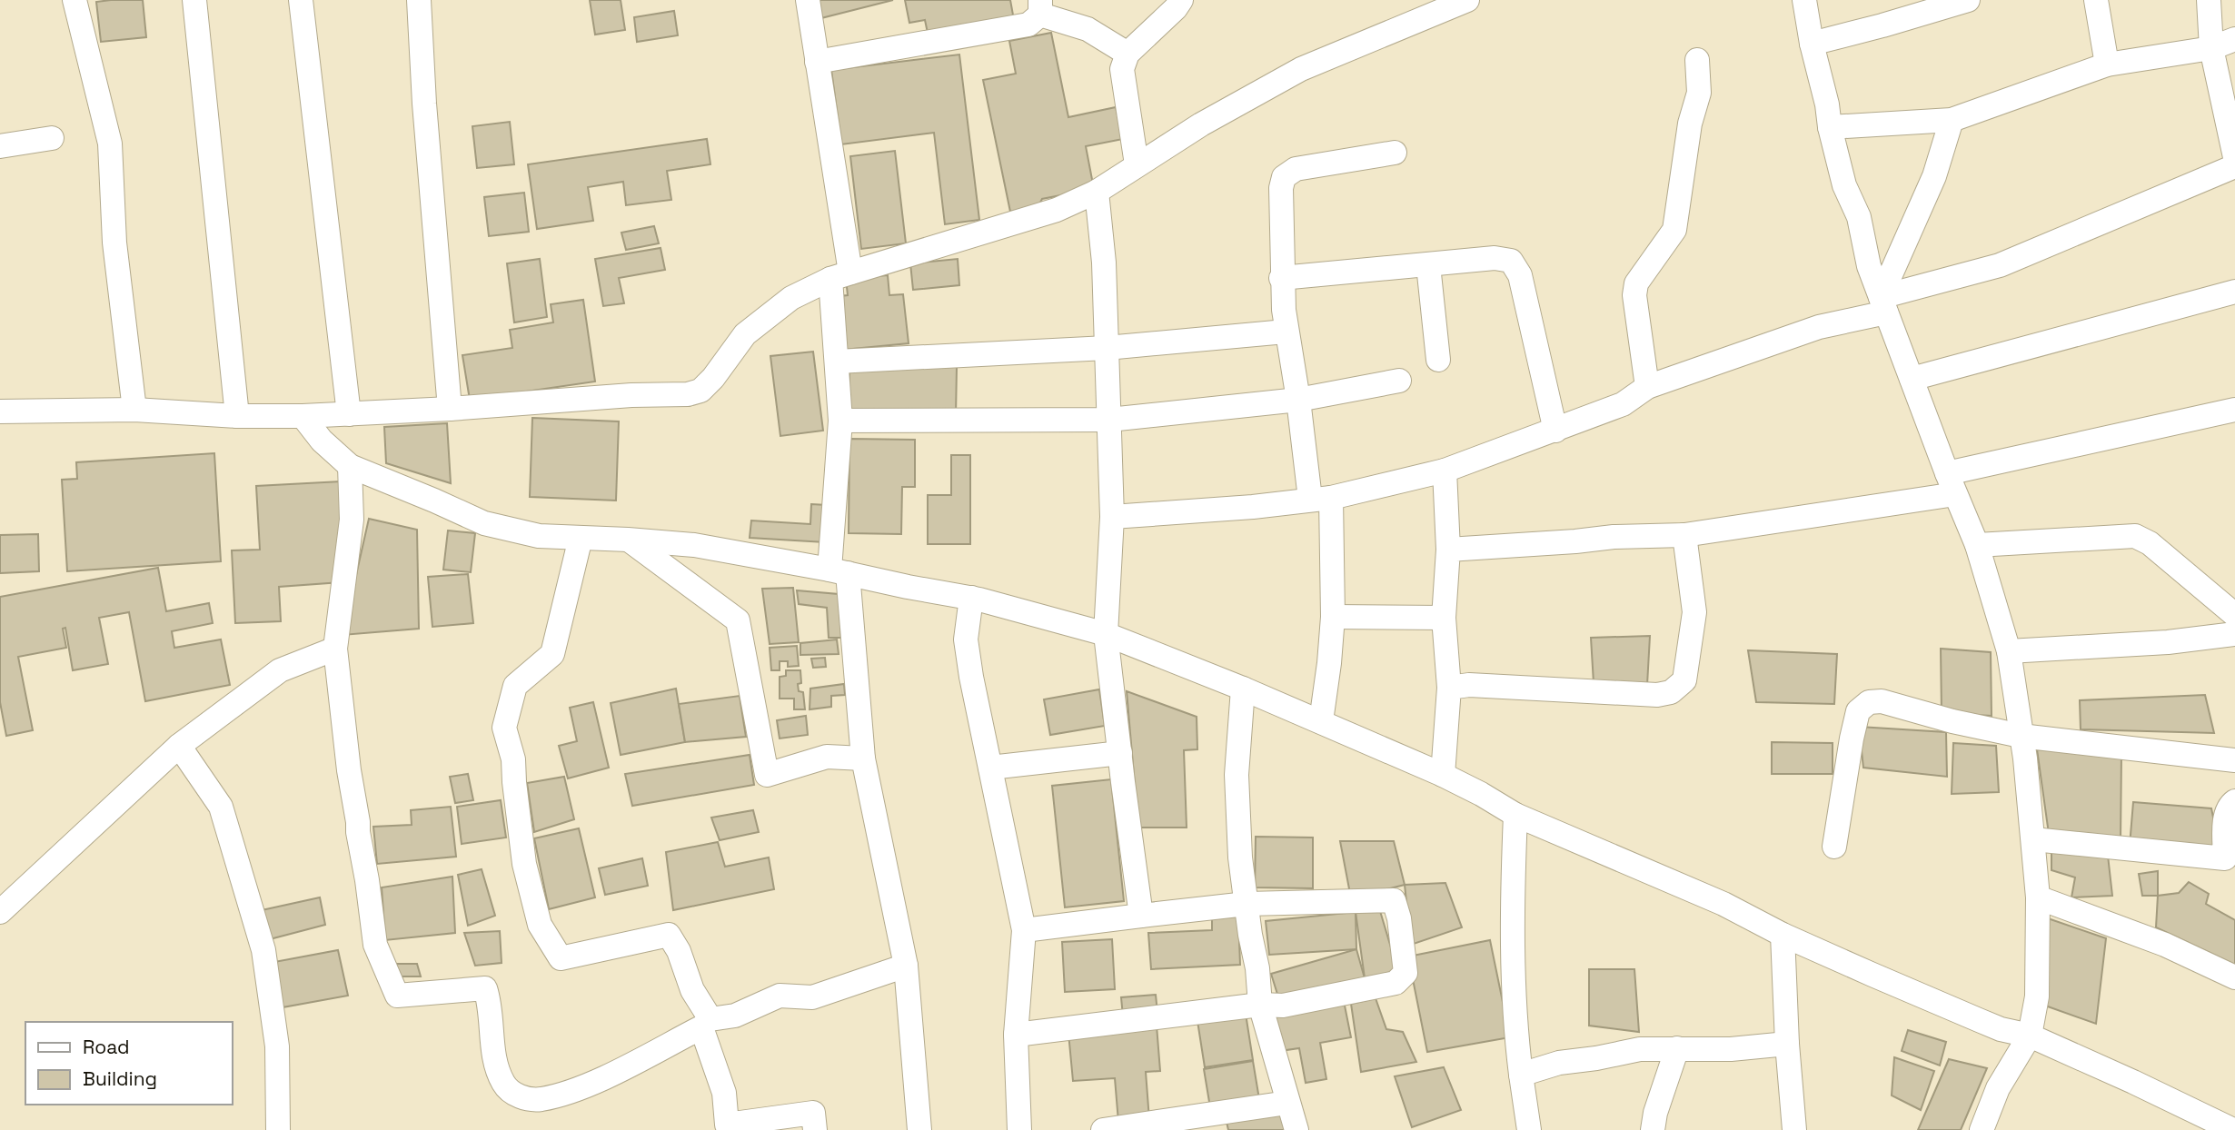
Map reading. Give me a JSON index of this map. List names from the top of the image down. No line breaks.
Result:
{"legend":["Road","Building"]}
